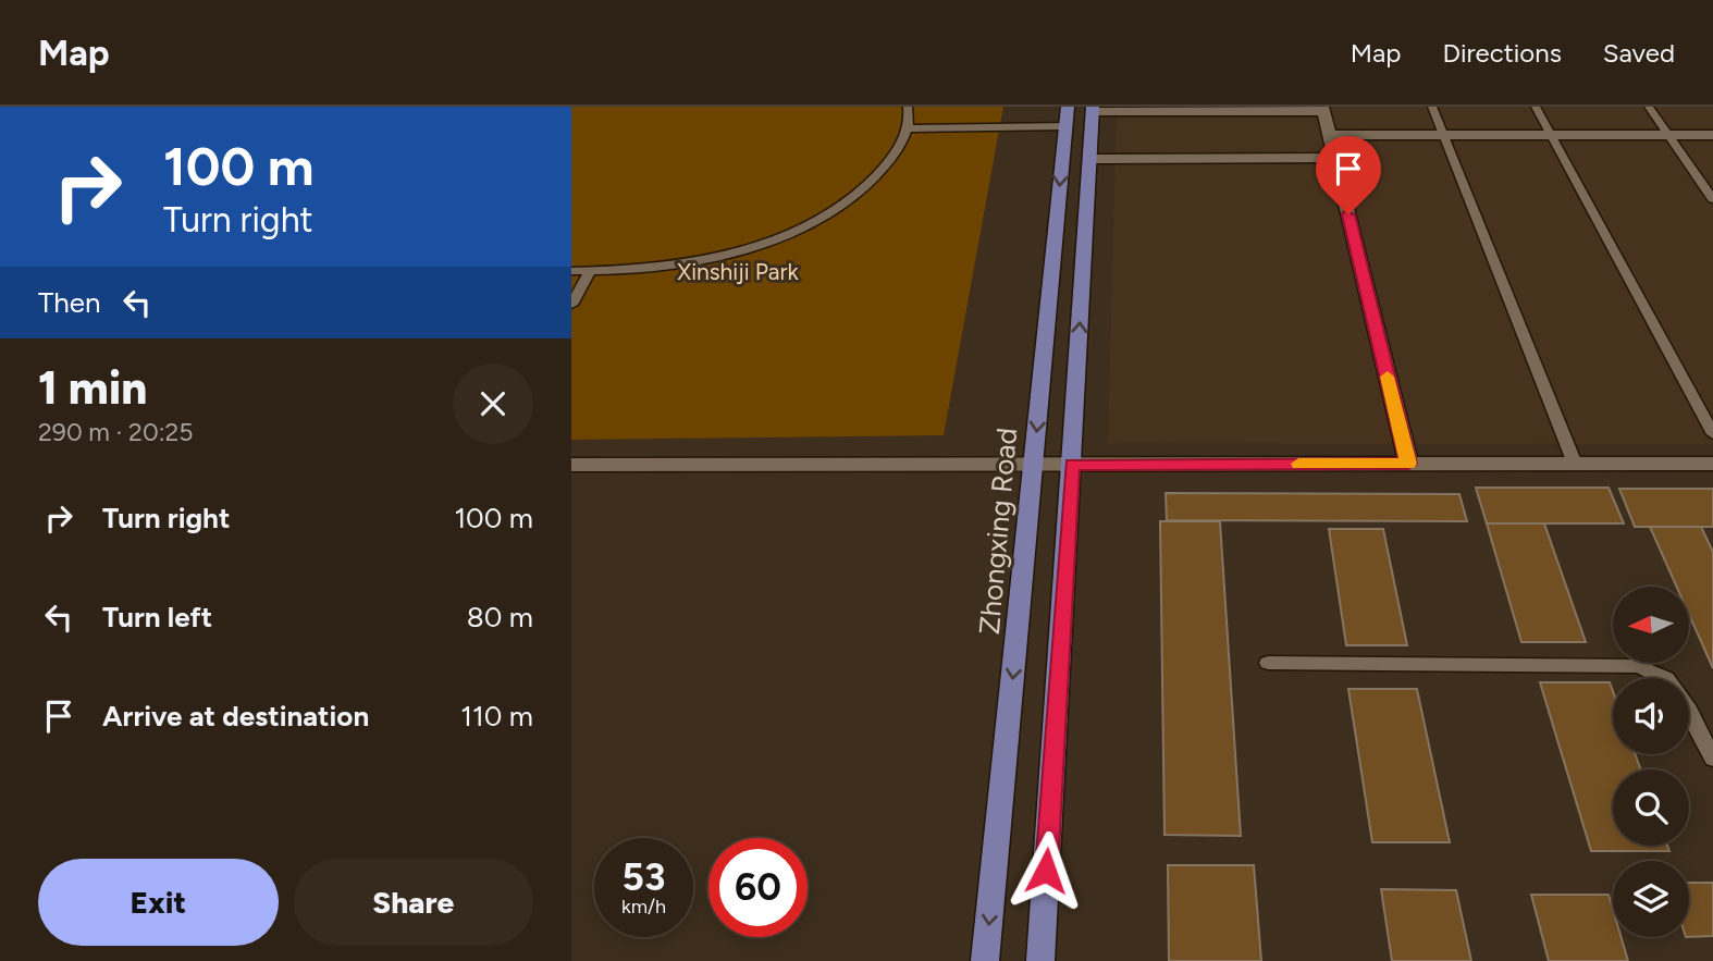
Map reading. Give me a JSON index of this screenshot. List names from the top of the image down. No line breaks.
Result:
{"streets":{"main road":["Zhongxing Road"]},"parks":["Xinshiji Park"],"north":"left","page":{"header":"Map","nav":["Map","Directions","Saved"],"turn":["100 m","Turn right"],"then":"Then","heading":["1 min","290 m · 20:25"],"list":[{"name":"Turn right","value":"100 m"},{"name":"Turn left","value":"80 m"},{"name":"Arrive at destination","value":"110 m"}],"speed":"53 km/h","limit":"60","buttons":["Exit","Share"]}}
